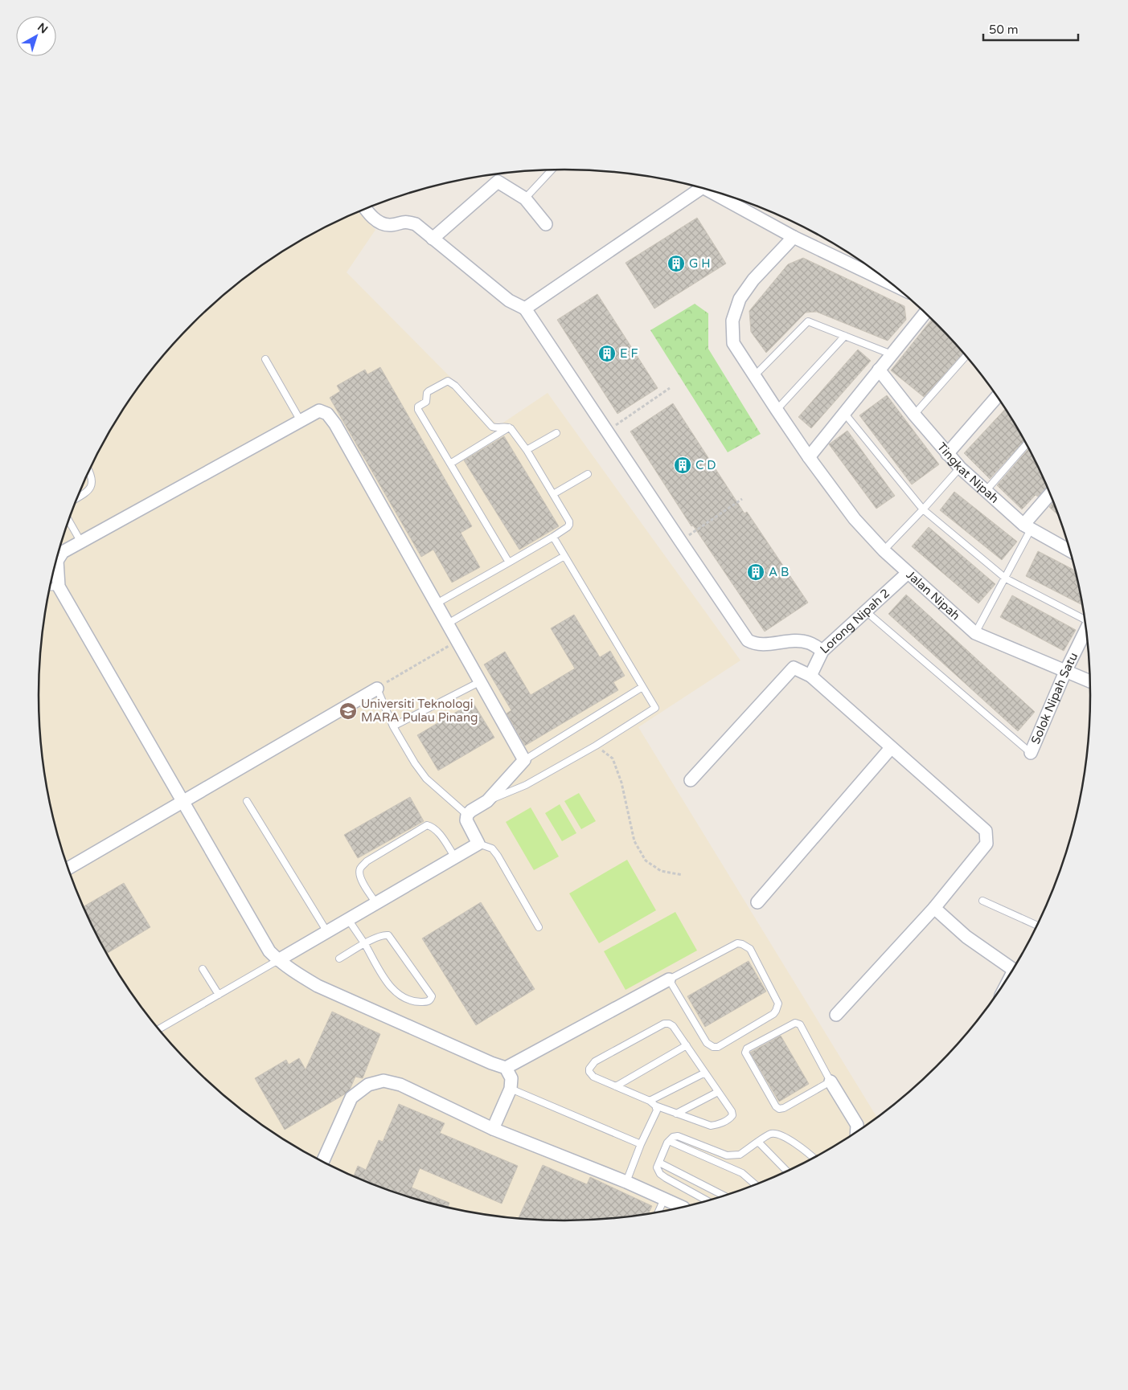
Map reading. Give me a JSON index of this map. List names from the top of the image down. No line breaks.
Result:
{"streets":{"street":["Tingkat Nipah","Jalan Nipah","Lorong Nipah 2","Solok Nipah Satu"]},"crossings":[["Jalan Nipah","Lorong Nipah 2"],["Jalan Nipah","Solok Nipah Satu"]],"places":{"building":["G H","E F","C D","A B"],"school or university":["Universiti Teknologi MARA Pulau Pinang"]},"scale_bar":"50 m","north":"top right"}
